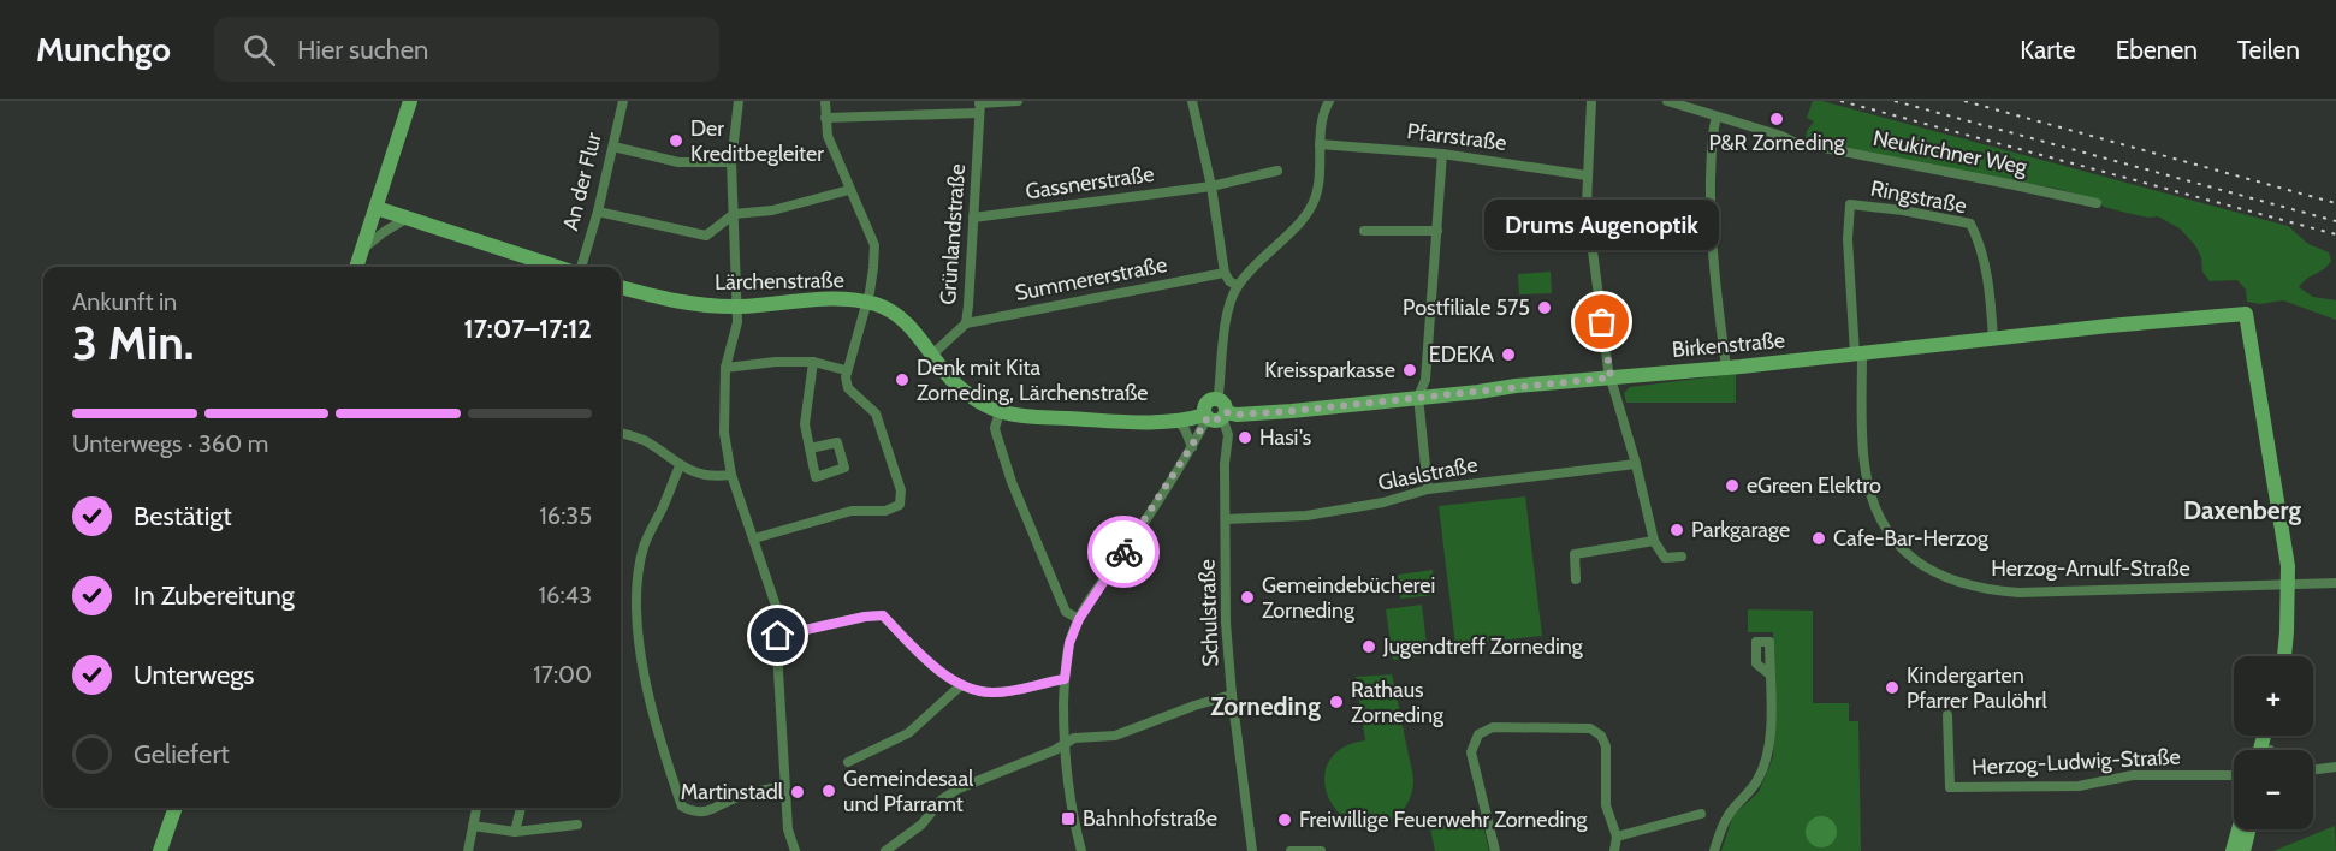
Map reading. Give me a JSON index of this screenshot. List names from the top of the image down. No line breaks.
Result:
{"streets":{"street":["Pfarrstraße","Neukirchner Weg","An der Flur","Gassnerstraße","Ringstraße","Grünlandstraße","Summererstraße","Lärchenstraße","Birkenstraße","Glaslstraße","Herzog-Arnulf-Straße","Schulstraße","Herzog-Ludwig-Straße"]},"crossings":[["Gassnerstraße","Grünlandstraße"],["Ringstraße","Birkenstraße"],["Ringstraße","Herzog-Arnulf-Straße"],["Grünlandstraße","Summererstraße"],["Grünlandstraße","Lärchenstraße"],["Lärchenstraße","Birkenstraße"],["Lärchenstraße","Schulstraße"],["Birkenstraße","Herzog-Arnulf-Straße"],["Birkenstraße","Schulstraße"],["Glaslstraße","Schulstraße"]],"districts":["Daxenberg","Zorneding"],"places":{"other":["P&R Zorneding","Der Kreditbegleiter","Postfiliale 575","Drums Augenoptik","EDEKA","Kreissparkasse","Denk mit Kita Zorneding, Lärchenstraße","Hasi's","eGreen Elektro","Parkgarage","Cafe-Bar-Herzog","Gemeindebücherei Zorneding","Jugendtreff Zorneding","Kindergarten Pfarrer Paulöhrl","Rathaus Zorneding","Gemeindesaal und Pfarramt","Martinstadl","Freiwillige Feuerwehr Zorneding"],"transit":["Bahnhofstraße"]},"page":{"header":"Munchgo","search":"Hier suchen","nav":["Karte","Ebenen","Teilen"],"bubble":"Drums Augenoptik","heading":["3 Min.","Ankunft in","17:07–17:12"],"bar":"Unterwegs · 360 m","list":[["Bestätigt","16:35"],["In Zubereitung","16:43"],["Unterwegs","17:00"],"Geliefert"],"map_buttons":["+","−"]}}
